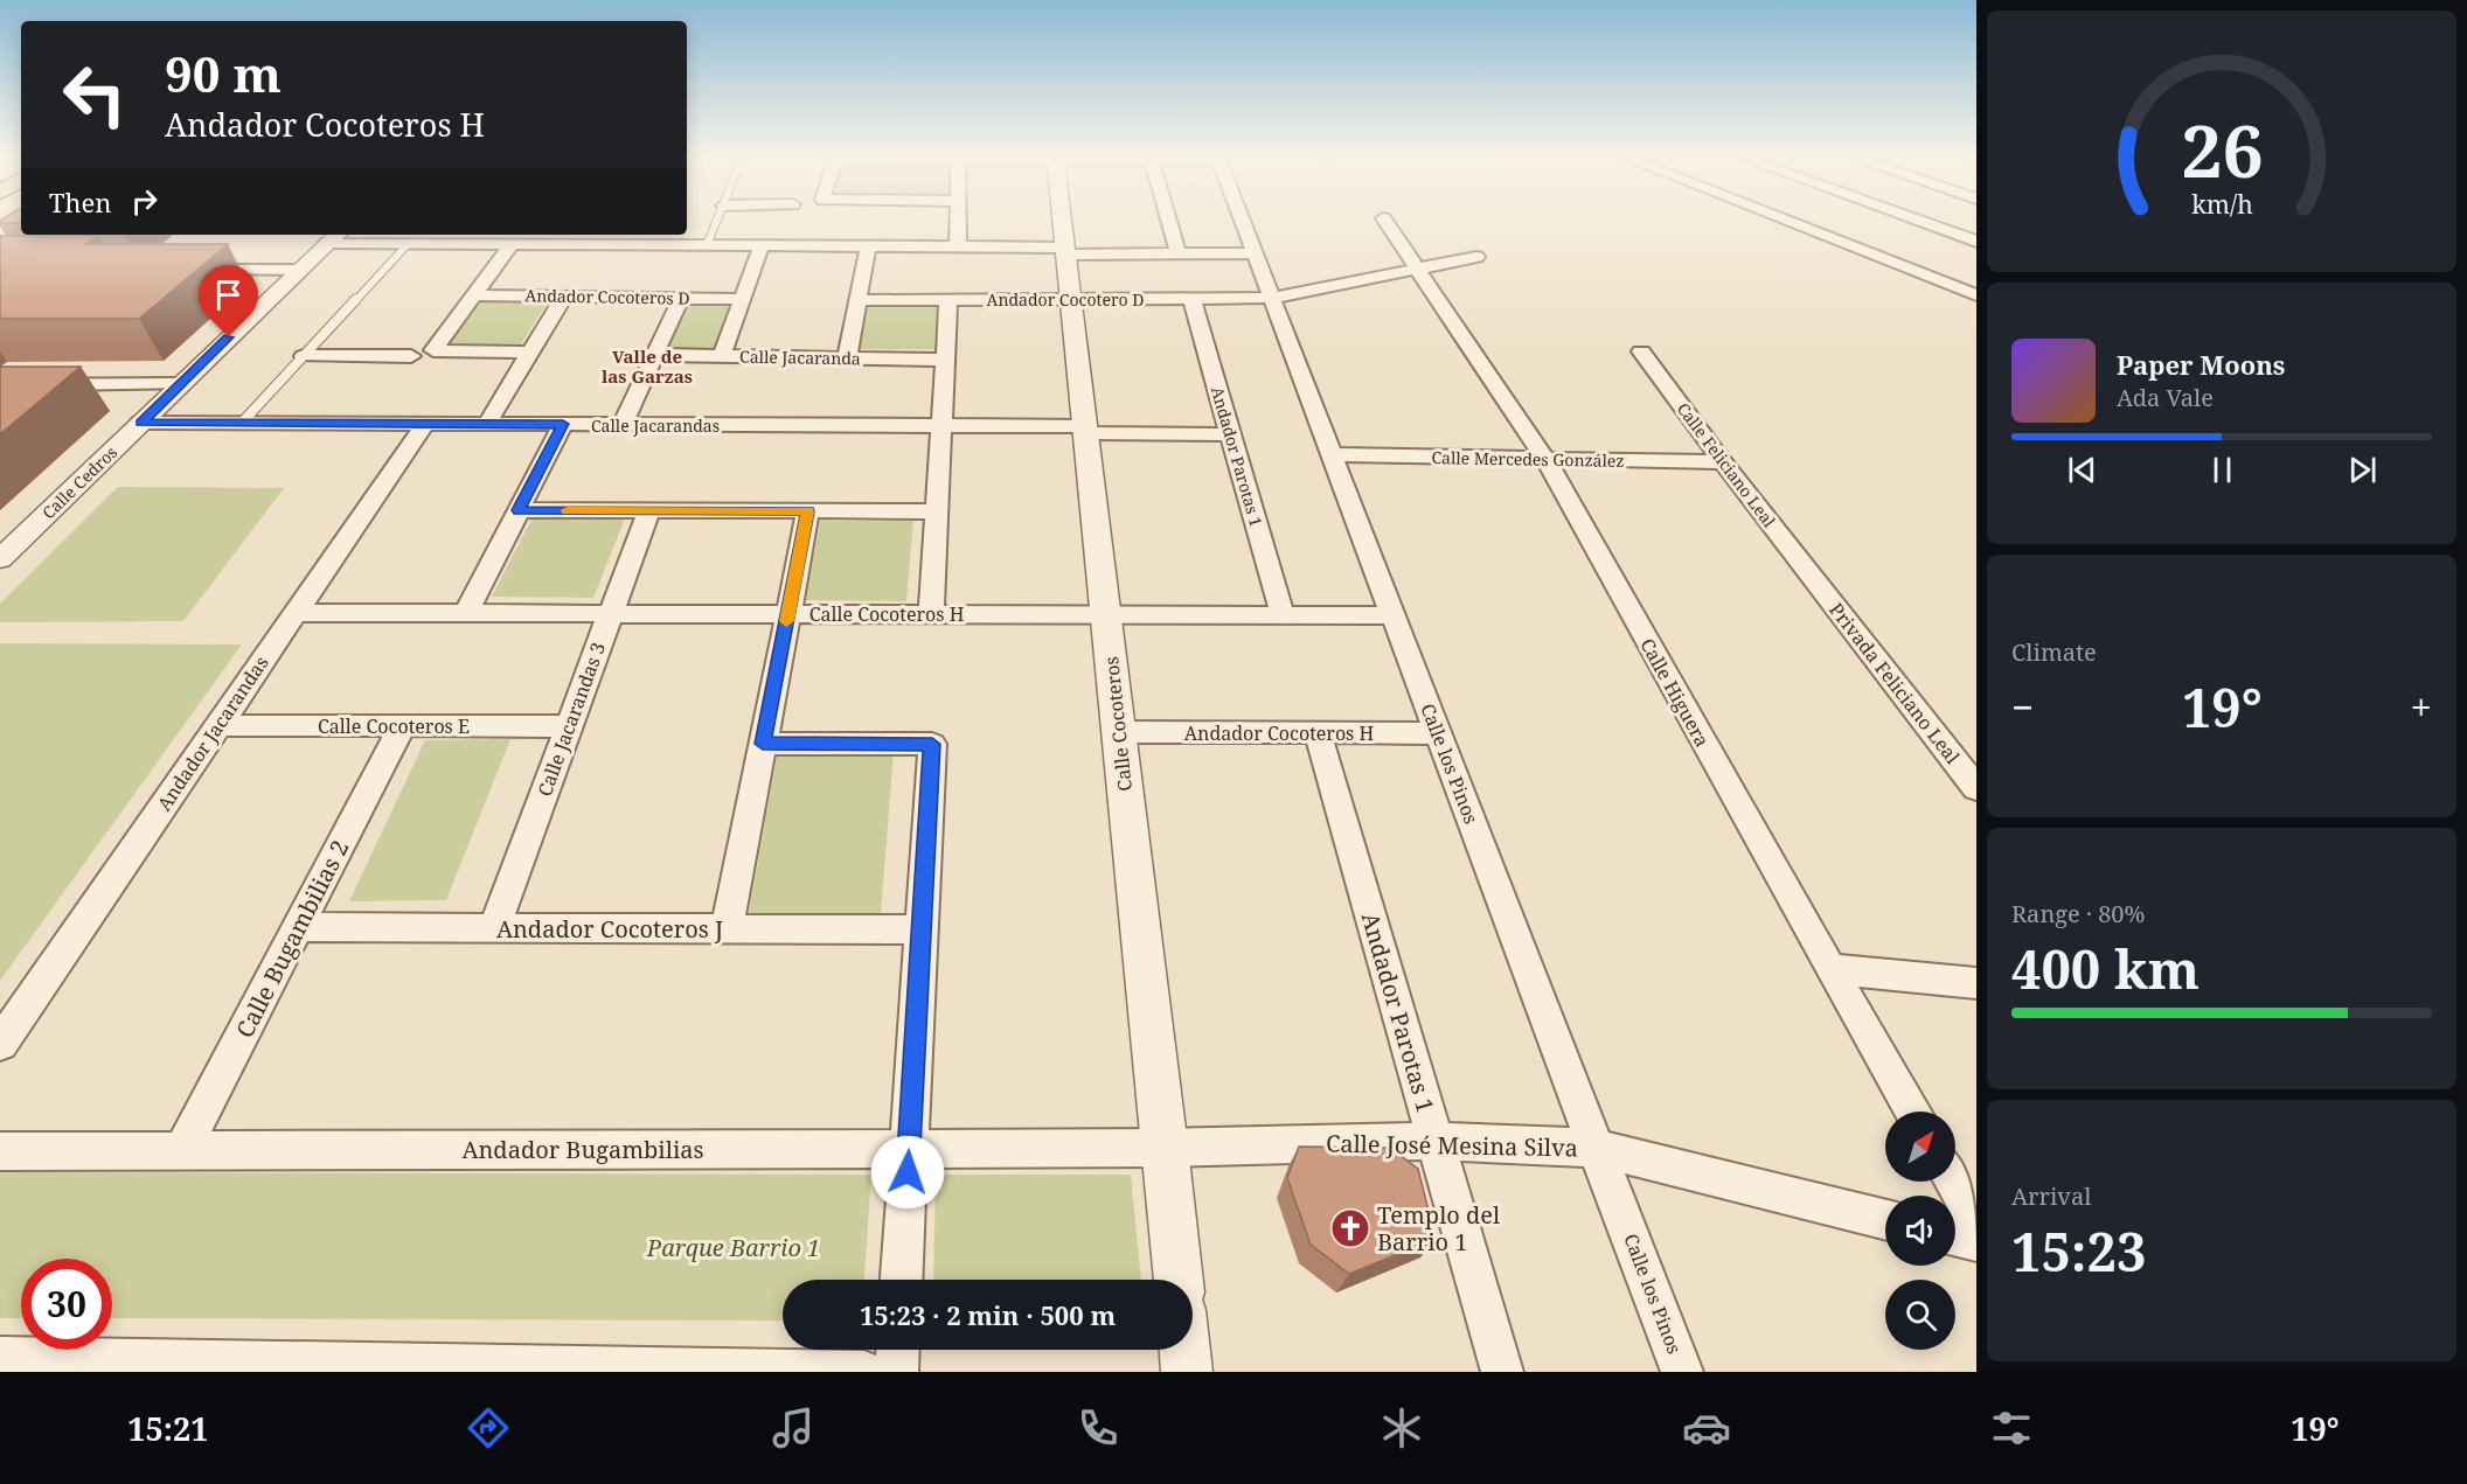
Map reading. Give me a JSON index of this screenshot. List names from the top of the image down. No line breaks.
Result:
{"streets":{"street":["Andador Cocoteros D","Andador Cocotero D","Calle Jacaranda","Calle Jacarandas","Andador Parotas 1","Calle Mercedes González","Calle Feliciano Leal","Calle Cedros","Calle Cocoteros H","Privada Feliciano Leal","Calle Higuera","Calle Jacarandas 3","Calle Cocoteros","Calle Cocoteros E","Andador Jacarandas","Andador Cocoteros H","Calle los Pinos","Andador Cocoteros J","Calle Bugambilias 2","Calle José Mesina Silva","Andador Bugambilias"]},"crossings":[["Andador Cocotero D","Andador Parotas 1"],["Andador Cocotero D","Calle Higuera"],["Andador Cocotero D","Calle Cocoteros"],["Andador Cocotero D","Calle los Pinos"],["Calle Jacarandas","Andador Parotas 1"],["Calle Jacarandas","Calle Cedros"],["Calle Jacarandas","Calle Cocoteros"],["Calle Jacarandas","Andador Jacarandas"],["Andador Parotas 1","Calle Cocoteros H"],["Andador Parotas 1","Andador Cocoteros H"],["Andador Parotas 1","Calle José Mesina Silva"],["Calle Mercedes González","Calle Feliciano Leal"],["Calle Mercedes González","Calle Higuera"],["Calle Mercedes González","Calle los Pinos"],["Calle Feliciano Leal","Privada Feliciano Leal"],["Calle Cocoteros H","Calle Jacarandas 3"],["Calle Cocoteros H","Calle Cocoteros"],["Calle Cocoteros H","Andador Jacarandas"],["Calle Cocoteros H","Calle los Pinos"],["Calle Jacarandas 3","Calle Cocoteros E"],["Calle Jacarandas 3","Andador Cocoteros J"],["Calle Cocoteros","Andador Cocoteros H"],["Calle Cocoteros","Calle José Mesina Silva"],["Calle Cocoteros","Andador Bugambilias"],["Calle Cocoteros E","Andador Jacarandas"],["Calle Cocoteros E","Calle Bugambilias 2"],["Andador Cocoteros H","Calle los Pinos"],["Calle los Pinos","Calle José Mesina Silva"],["Andador Cocoteros J","Calle Bugambilias 2"],["Calle Bugambilias 2","Andador Bugambilias"],["Calle José Mesina Silva","Andador Bugambilias"]],"districts":["Valle de las Garzas"],"parks":["Parque Barrio 1"],"places":{"church":["Templo del Barrio 1"]},"north":"top right","page":{"turn":["90 m","Andador Cocoteros H"],"then":"Then","song":["Paper Moons","Ada Vale"],"tile":["Climate",["Range · 80%","400 km"],["Arrival","15:23"]],"heat":["−","19°","+"],"limit":"30","trip":"15:23 · 2 min · 500 m","tabs":["15:21","19°"],"gauge":["26","km/h"]}}
